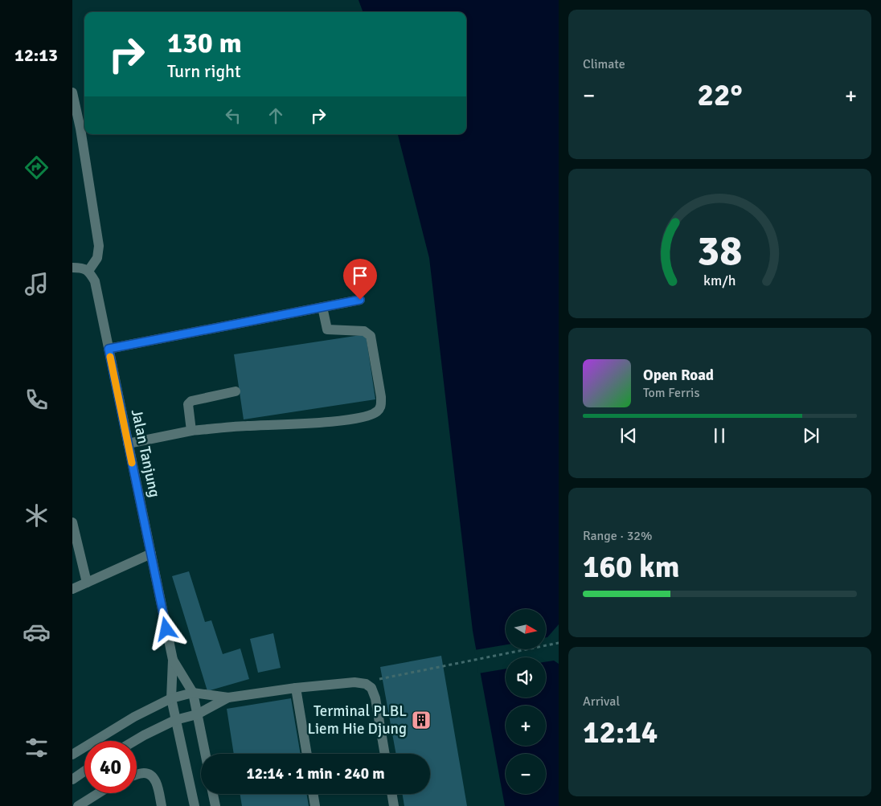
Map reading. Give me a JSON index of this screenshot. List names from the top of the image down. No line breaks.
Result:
{"streets":{"street":["Jalan Tanjung"]},"places":{"building":["Terminal PLBL Liem Hie Djung"]},"north":"right","page":{"tabs":"12:13","tile":["Climate",["Range · 32%","160 km"],["Arrival","12:14"]],"turn":["130 m","Turn right"],"heat":["−","22°","+"],"song":["Open Road","Tom Ferris"],"map_buttons":["+","−"],"limit":"40","trip":"12:14 · 1 min · 240 m","gauge":["38","km/h"]}}
